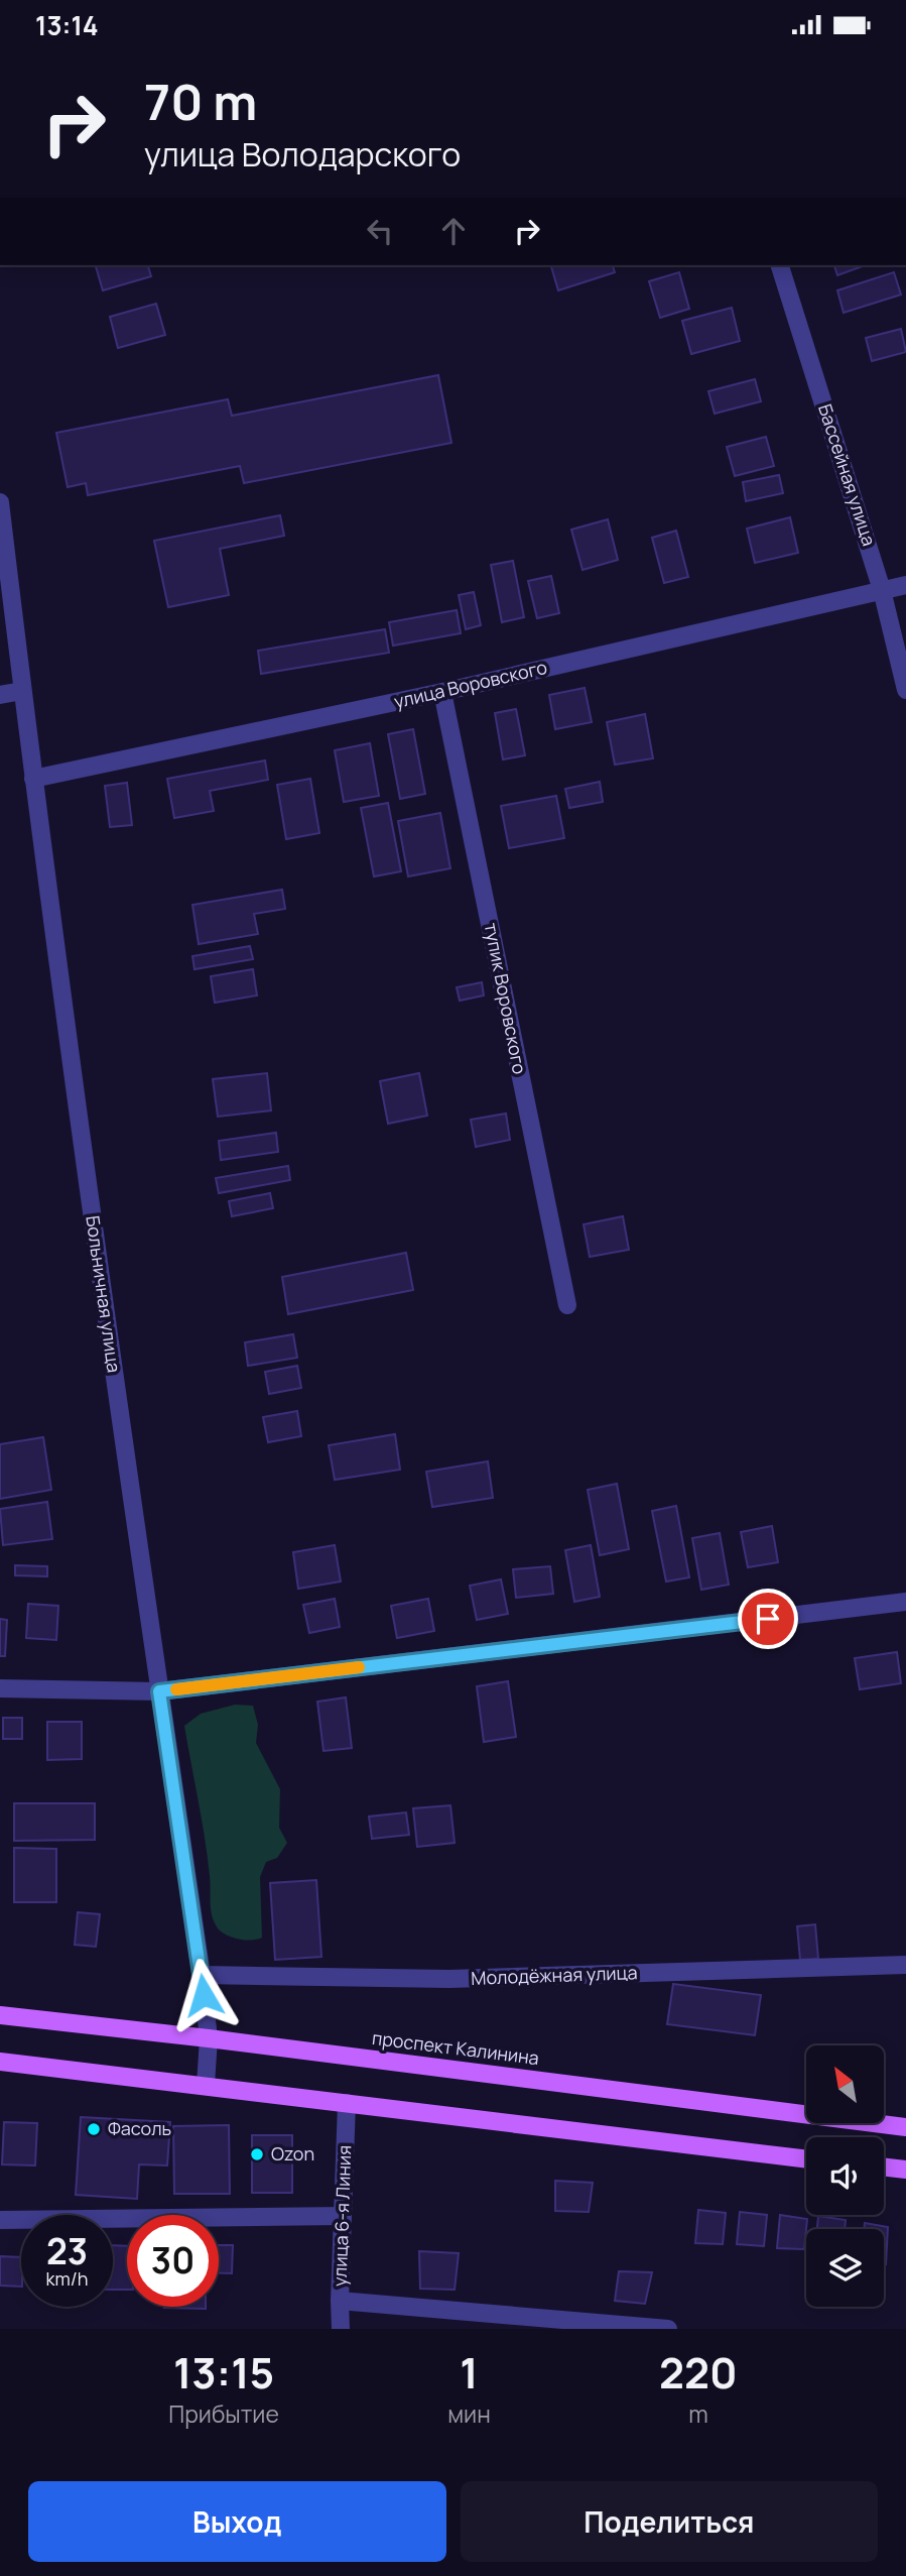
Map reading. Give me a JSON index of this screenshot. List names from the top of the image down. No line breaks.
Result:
{"streets":{"main road":["проспект Калинина"],"street":["Бассейная улица","улица Воровского","тупик Воровского","Больничная улица","Молодёжная улица","улица 6-я Линия"]},"crossings":[["Бассейная улица","улица Воровского"],["улица Воровского","тупик Воровского"],["улица Воровского","Больничная улица"],["Больничная улица","Молодёжная улица"],["Больничная улица","проспект Калинина"]],"places":["Фасоль","Ozon"],"north":"top left","page":{"status":"13:14","turn":["70 m","улица Володарского"],"speed":"23 km/h","limit":"30","eta":["13:15","Прибытие","1","мин","220","m"],"buttons":["Выход","Поделиться"]}}
